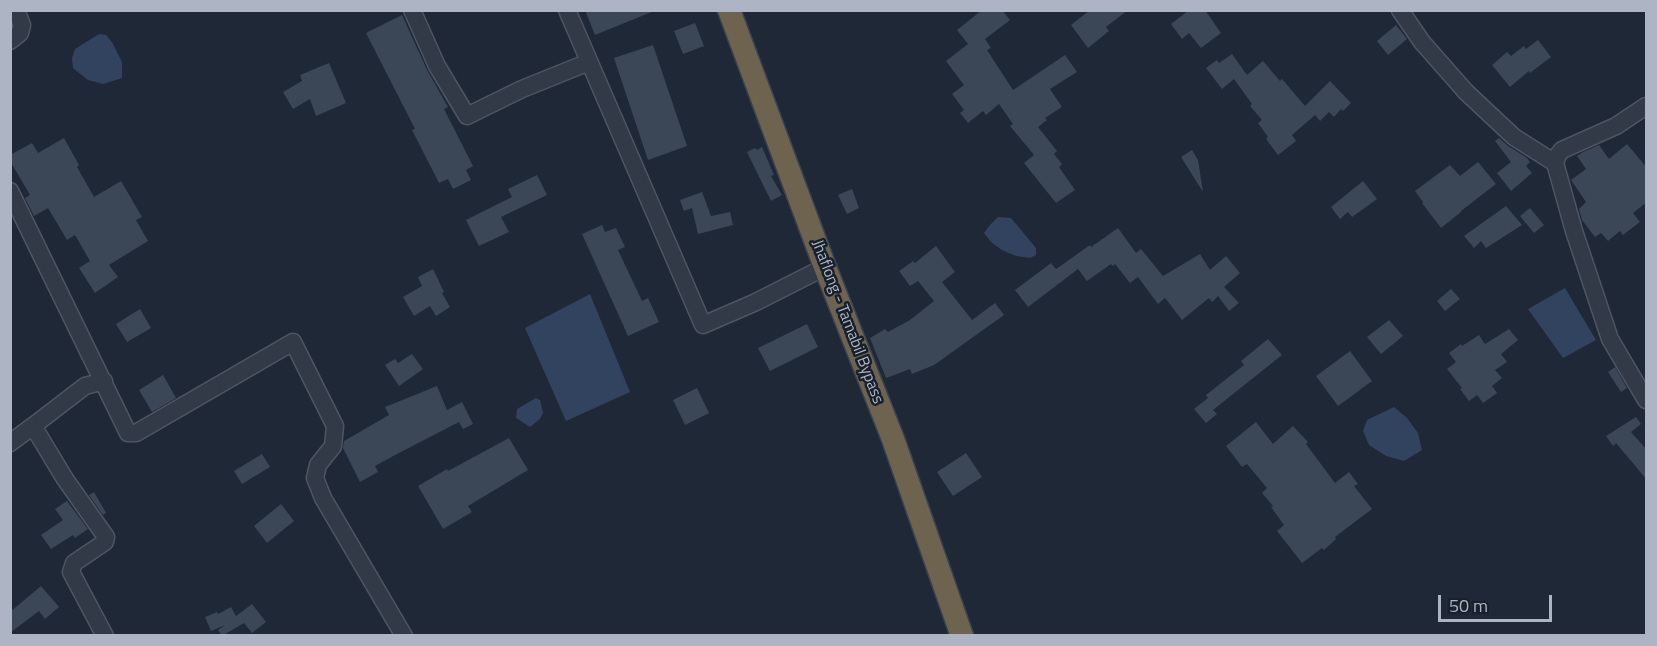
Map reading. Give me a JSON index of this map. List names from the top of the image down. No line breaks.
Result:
{"streets":{"highway":["Jhaflong - Tamabil Bypass"]},"scale_bar":"50 m"}
